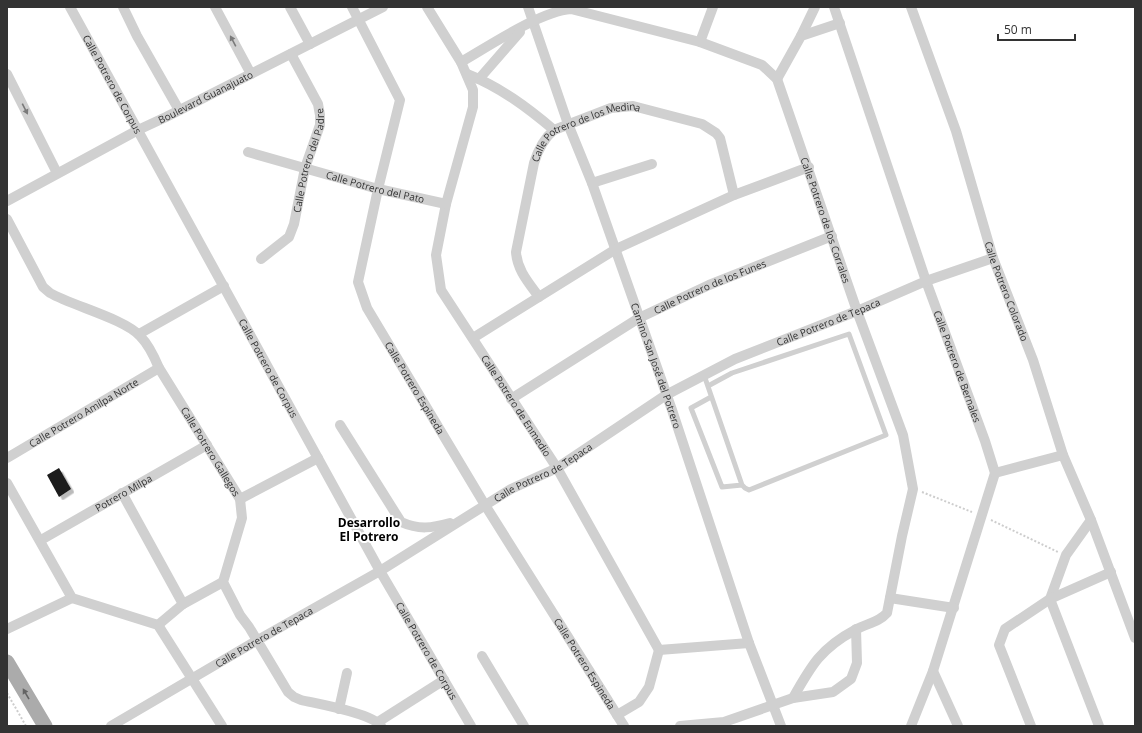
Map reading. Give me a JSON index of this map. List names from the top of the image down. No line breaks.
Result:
{"streets":{"street":["Calle Potrero de Corpus","Boulevard Guanajuato","Calle Potrero de los Medina","Calle Potrero del Padre","Calle Potrero del Pato","Calle Potrero de los Corrales","Calle Potrero de los Funes","Calle Potrero Colorado","Calle Potrero de Tepaca","Camino San José del Potrero","Calle Potrero de Bernales","Calle Potrero Espineda","Calle Potrero de Enmedio","Calle Potrero Amilpa Norte","Calle Potrero Gallegos","Potrero Milpa"]},"crossings":[["Calle Potrero de Corpus","Boulevard Guanajuato"],["Calle Potrero de Corpus","Calle Potrero de Tepaca"],["Boulevard Guanajuato","Calle Potrero del Padre"],["Boulevard Guanajuato","Calle Potrero Espineda"],["Calle Potrero de los Medina","Camino San José del Potrero"],["Calle Potrero del Padre","Calle Potrero del Pato"],["Calle Potrero del Pato","Calle Potrero Espineda"],["Calle Potrero del Pato","Calle Potrero de Enmedio"],["Calle Potrero de los Corrales","Calle Potrero de los Funes"],["Calle Potrero de los Corrales","Calle Potrero de Tepaca"],["Calle Potrero de los Corrales","Camino San José del Potrero"],["Calle Potrero de los Funes","Camino San José del Potrero"],["Calle Potrero de los Funes","Calle Potrero de Enmedio"],["Calle Potrero Colorado","Calle Potrero de Tepaca"],["Calle Potrero de Tepaca","Camino San José del Potrero"],["Calle Potrero de Tepaca","Calle Potrero de Bernales"],["Calle Potrero de Tepaca","Calle Potrero Espineda"],["Calle Potrero de Tepaca","Calle Potrero de Enmedio"],["Calle Potrero Amilpa Norte","Calle Potrero Gallegos"],["Calle Potrero Gallegos","Potrero Milpa"]],"districts":["Desarrollo El Potrero"],"scale_bar":"50 m"}
